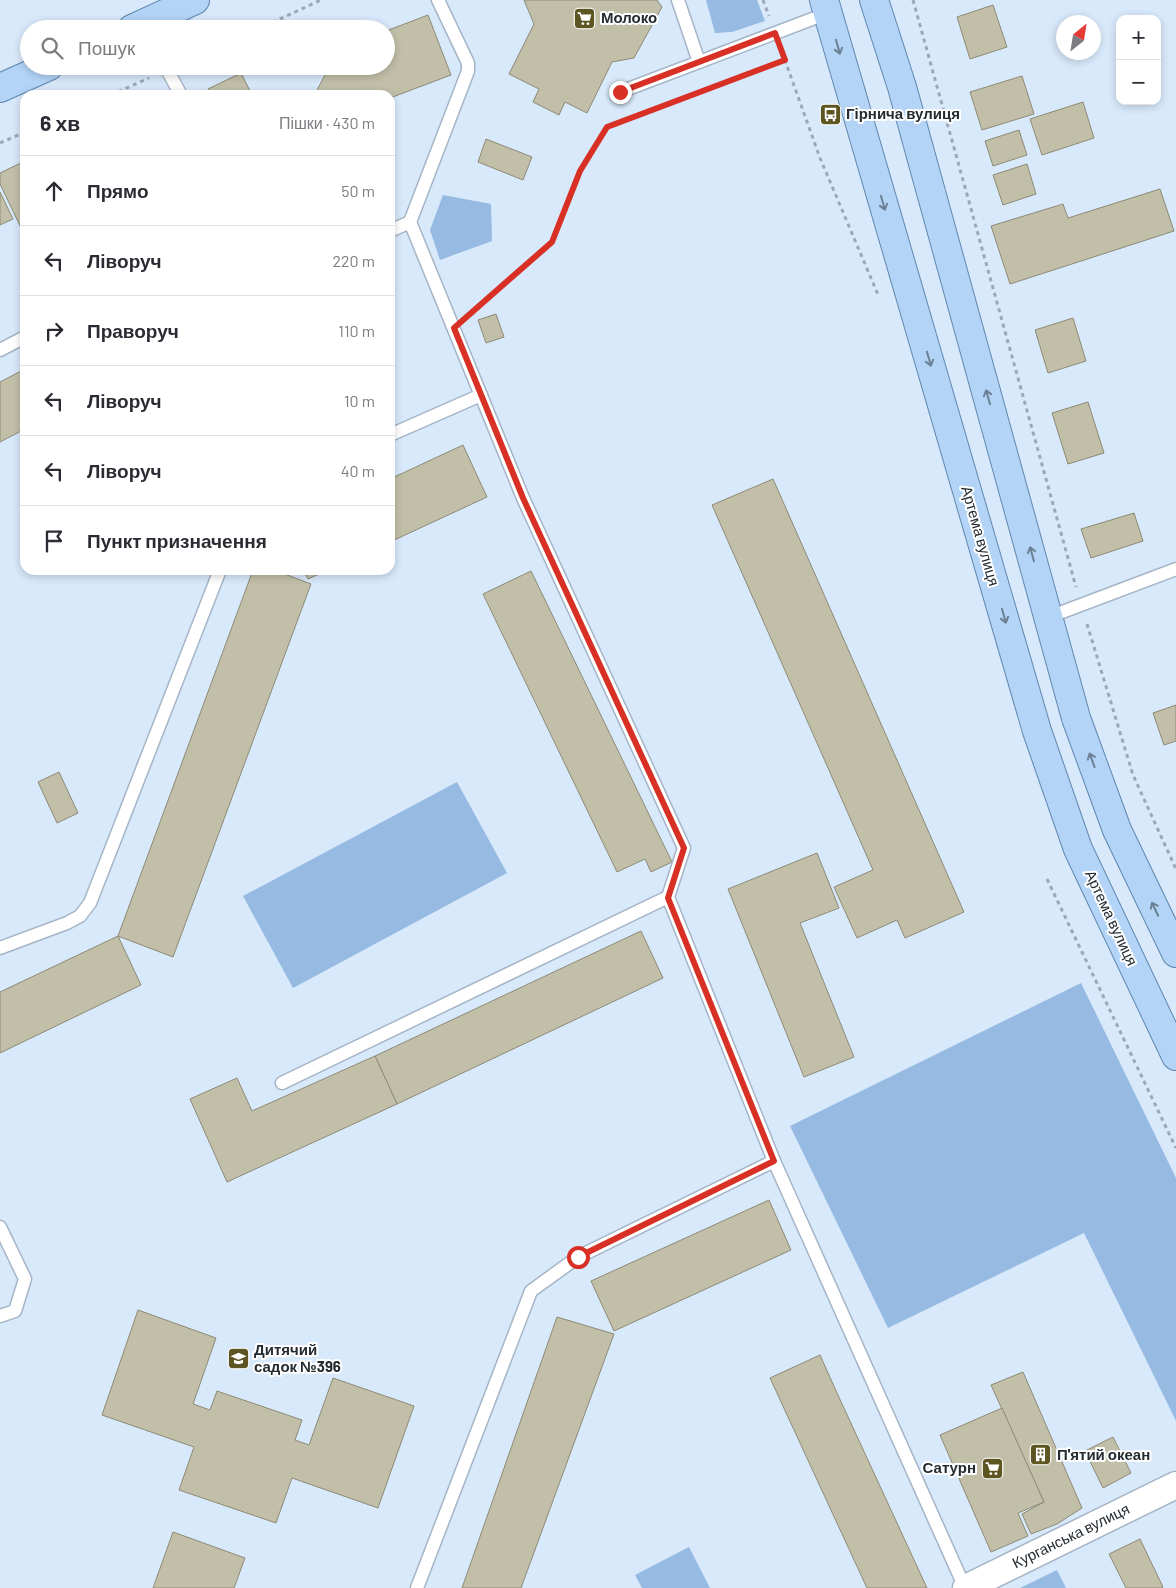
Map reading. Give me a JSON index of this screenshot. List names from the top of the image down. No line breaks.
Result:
{"streets":{"main road":["Артема вулиця"],"street":["Курганська вулиця"]},"places":{"supermarket":["Молоко","Сатурн"],"bus stop":["Гірнича вулиця"],"school or university":["Дитячий садок №396"],"building":["П'ятий океан"]},"north":"top right","page":{"map_buttons":["+","−"],"search":"Пошук","heading":["6 хв","Пішки · 430 m"],"list":[["Прямо","50 m"],["Ліворуч","220 m"],["Праворуч","110 m"],["Ліворуч","10 m"],["Ліворуч","40 m"],"Пункт призначення"]}}
